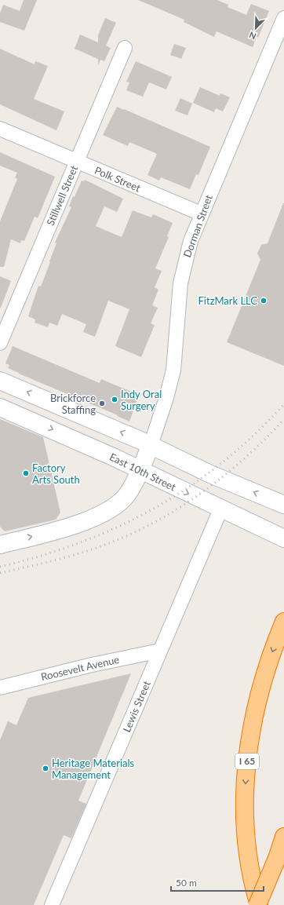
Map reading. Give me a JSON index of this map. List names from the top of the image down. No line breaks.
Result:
{"streets":{"highway":["I 65"],"main road":["East 10th Street"],"street":["Polk Street","Stillwell Street","Dorman Street","Roosevelt Avenue","Lewis Street"]},"crossings":[["Polk Street","Stillwell Street"],["Polk Street","Dorman Street"],["East 10th Street","Lewis Street"],["Roosevelt Avenue","Lewis Street"]],"places":["FitzMark LLC","Indy Oral Surgery","Brickforce Staffing","Factory Arts South","Heritage Materials Management"],"scale_bar":"50 m","north":"bottom left"}
